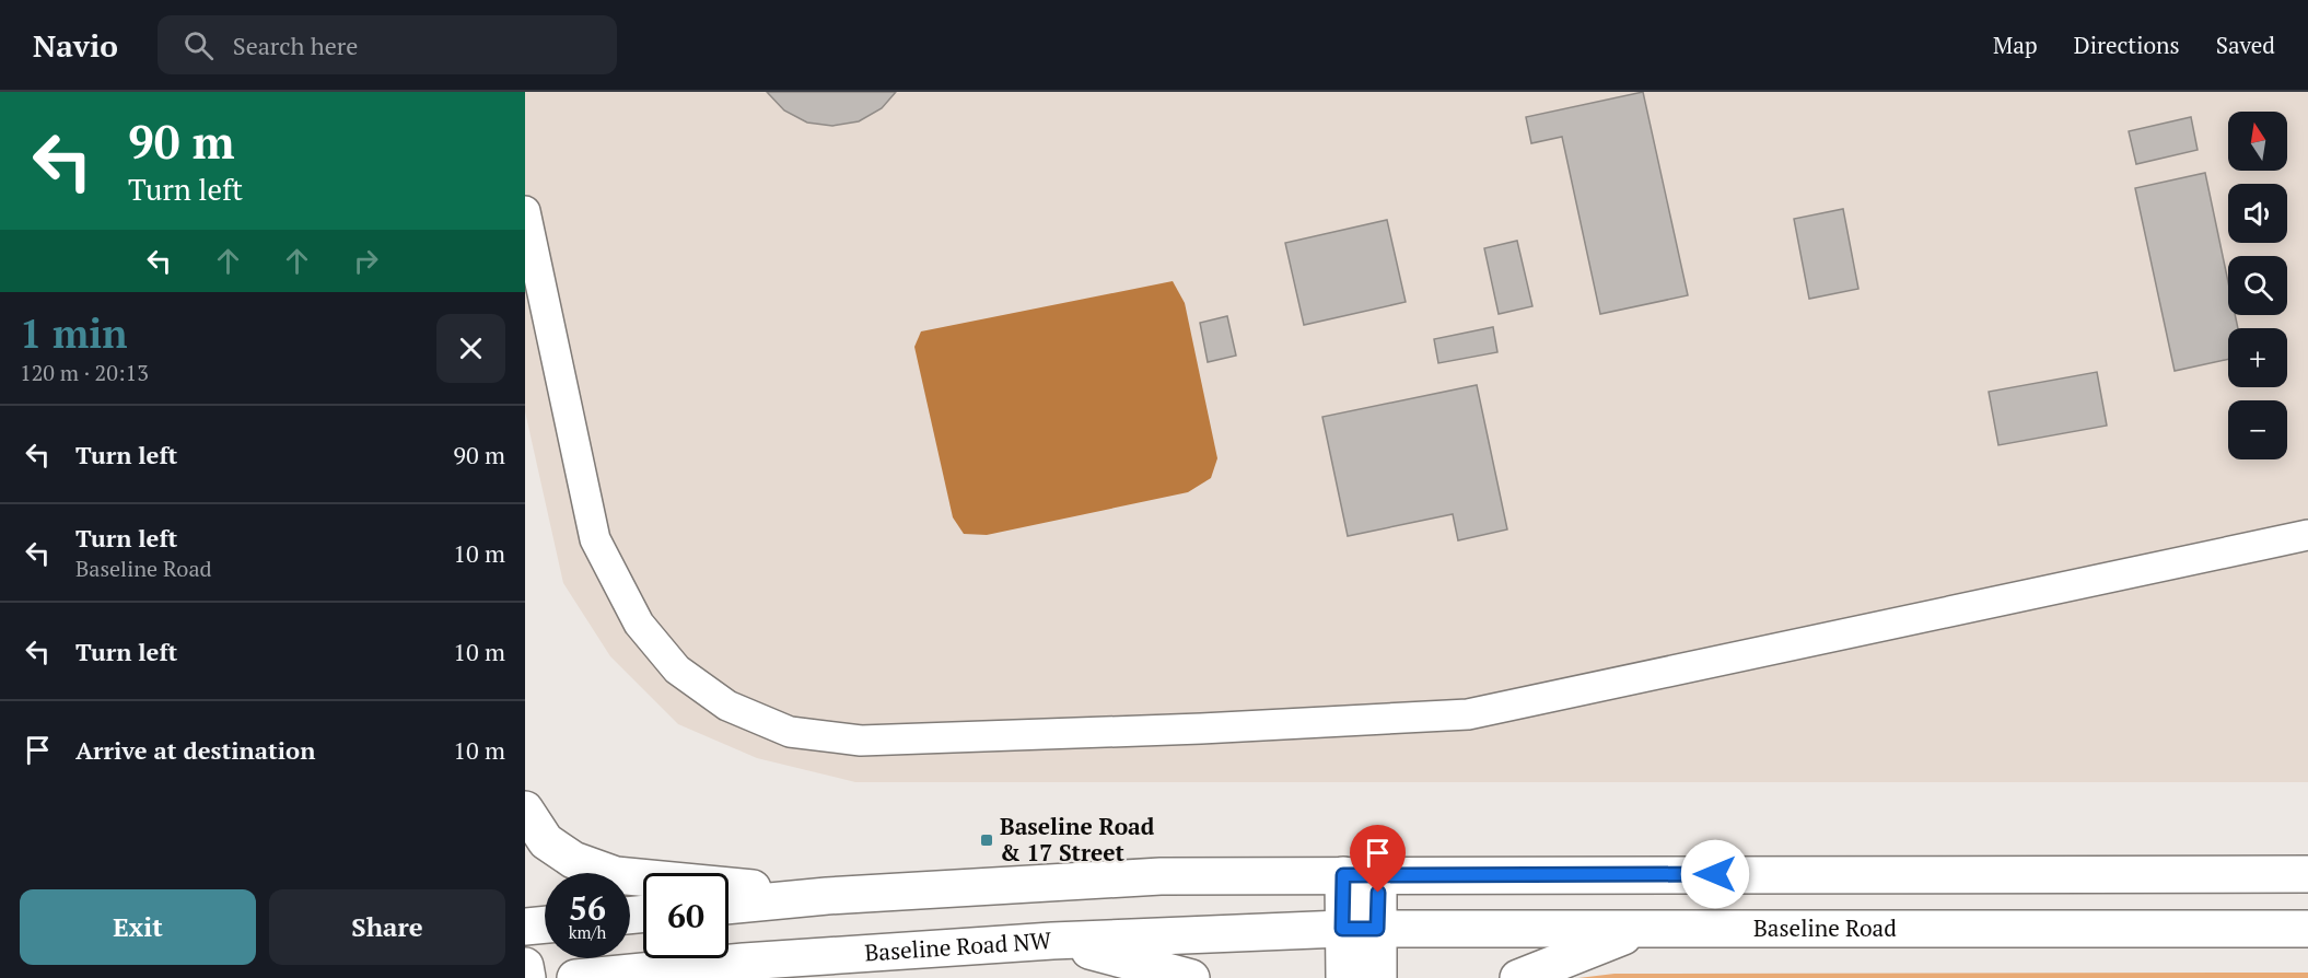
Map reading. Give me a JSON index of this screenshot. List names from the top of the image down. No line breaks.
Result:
{"streets":{"main road":["Baseline Road","Baseline Road NW"]},"crossings":[["Baseline Road","Baseline Road NW"]],"places":{"transit":["Baseline Road & 17 Street"]},"north":"top","page":{"header":"Navio","search":"Search here","nav":["Map","Directions","Saved"],"turn":["90 m","Turn left"],"map_buttons":["+","−"],"heading":["1 min","120 m · 20:13"],"list":[{"name":"Turn left","value":"90 m"},{"name":"Turn left","note":"Baseline Road","value":"10 m"},{"name":"Turn left","value":"10 m"},{"name":"Arrive at destination","value":"10 m"}],"speed":"56 km/h","limit":"60","buttons":["Exit","Share"]}}
